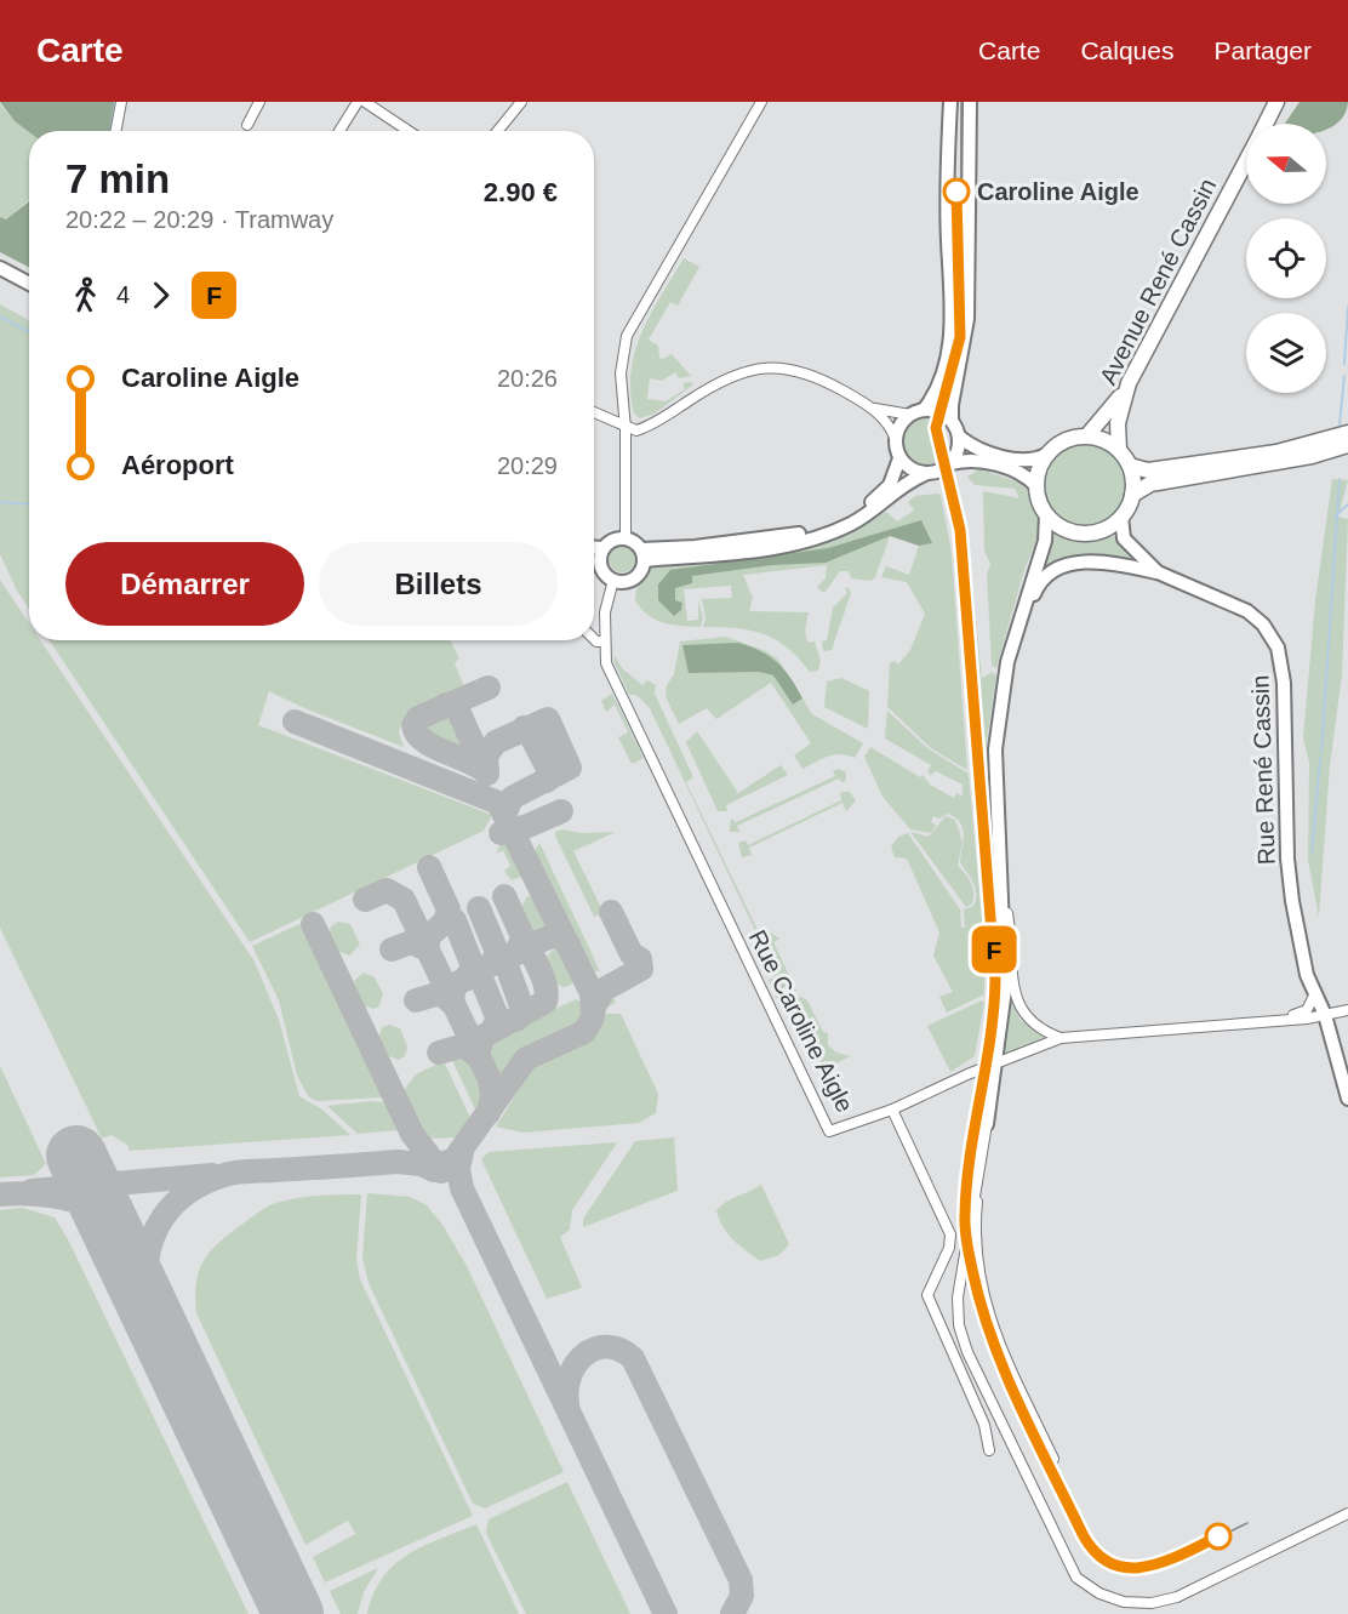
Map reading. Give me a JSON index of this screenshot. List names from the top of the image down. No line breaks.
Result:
{"streets":{"main road":["Avenue René Cassin"],"street":["Rue René Cassin","Rue Caroline Aigle"]},"crossings":[["Avenue René Cassin","Rue René Cassin"],["Rue René Cassin","Rue Caroline Aigle"]],"places":["Caroline Aigle"],"lines":["tram line F"],"north":"left","page":{"header":"Carte","nav":["Carte","Calques","Partager"],"on_map":"F","heading":["7 min","20:22 – 20:29 · Tramway","2.90 €"],"legs":["4","F"],"list":[{"name":"Caroline Aigle","value":"20:26"},{"name":"Aéroport","value":"20:29"}],"buttons":["Démarrer","Billets"]}}
